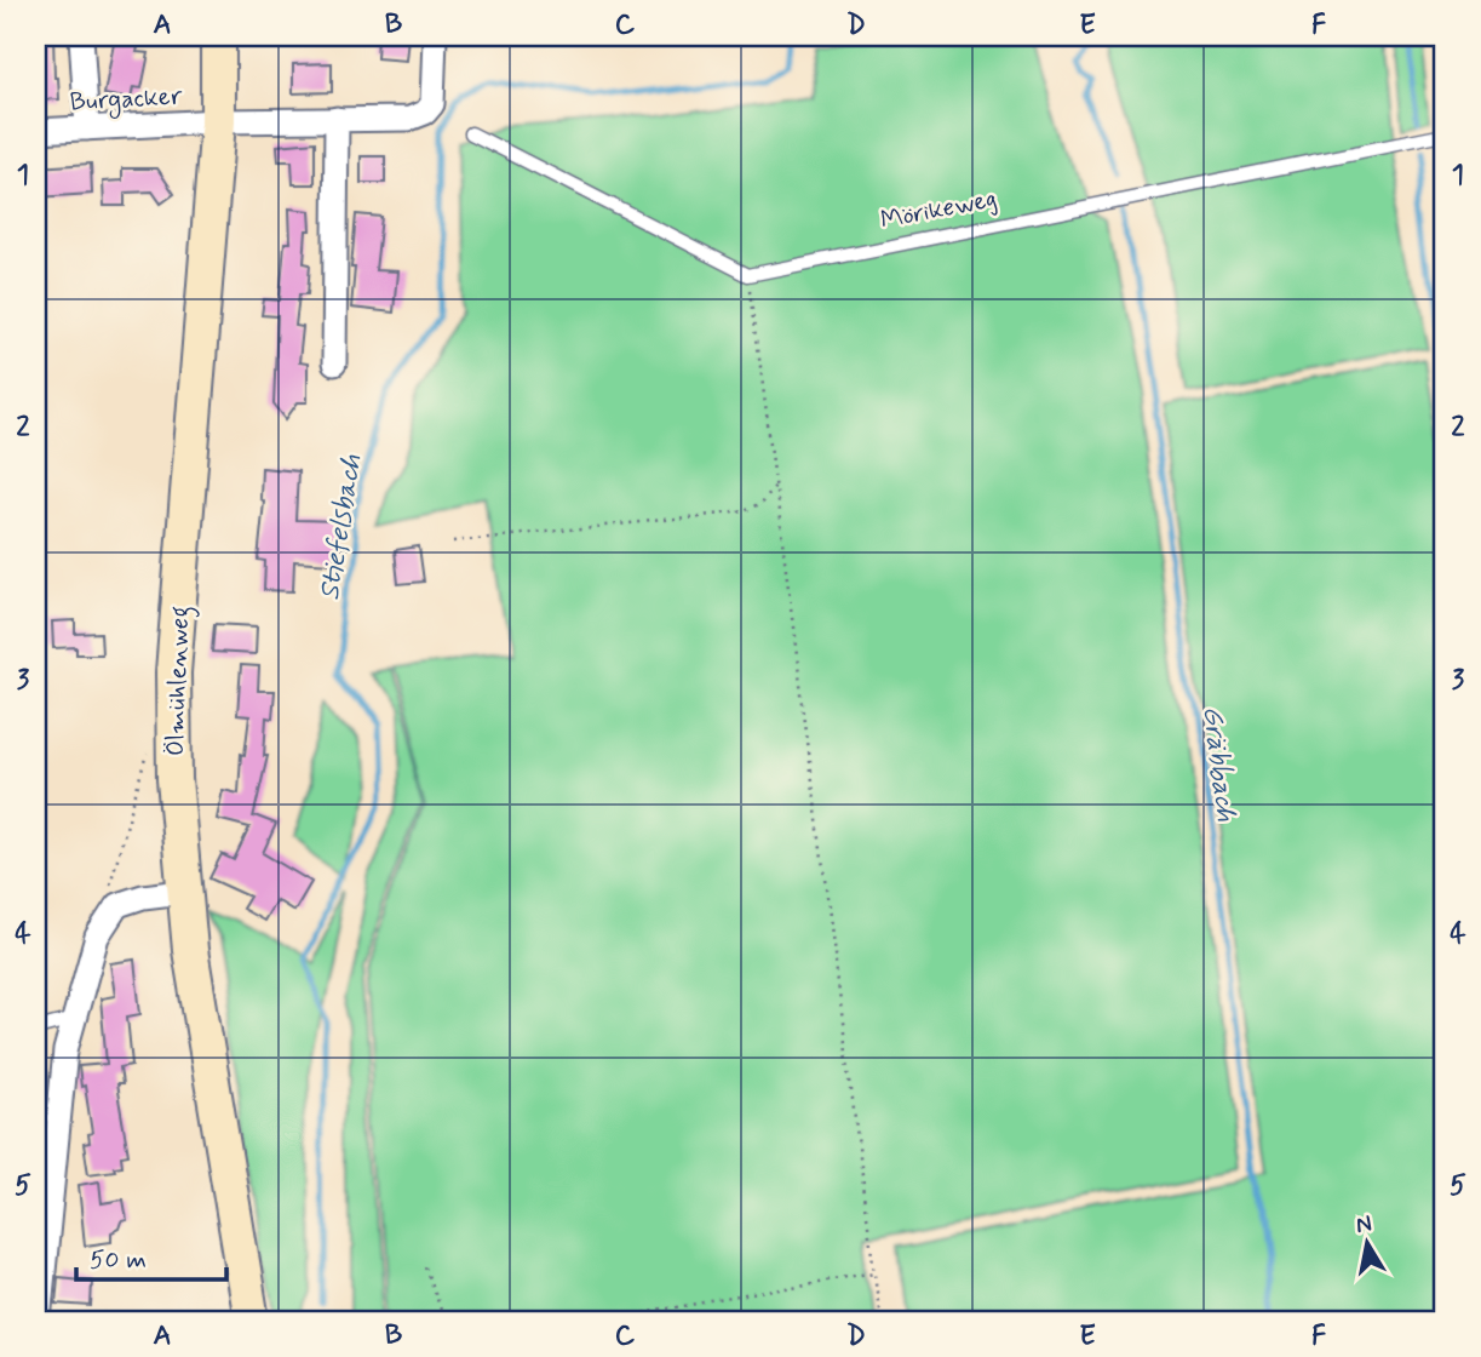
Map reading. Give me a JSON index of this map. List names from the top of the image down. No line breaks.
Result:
{"streets":{"main road":["Ölmühlenweg"],"street":["Burgacker"],"lane":["Mörikeweg"]},"crossings":[["Burgacker","Ölmühlenweg"]],"water":["Stiefelsbach","Gräbbach"],"scale_bar":"50 m","north":"top","grid":{"columns":["A","B","C","D","E","F"],"rows":["1","2","3","4","5"]}}
